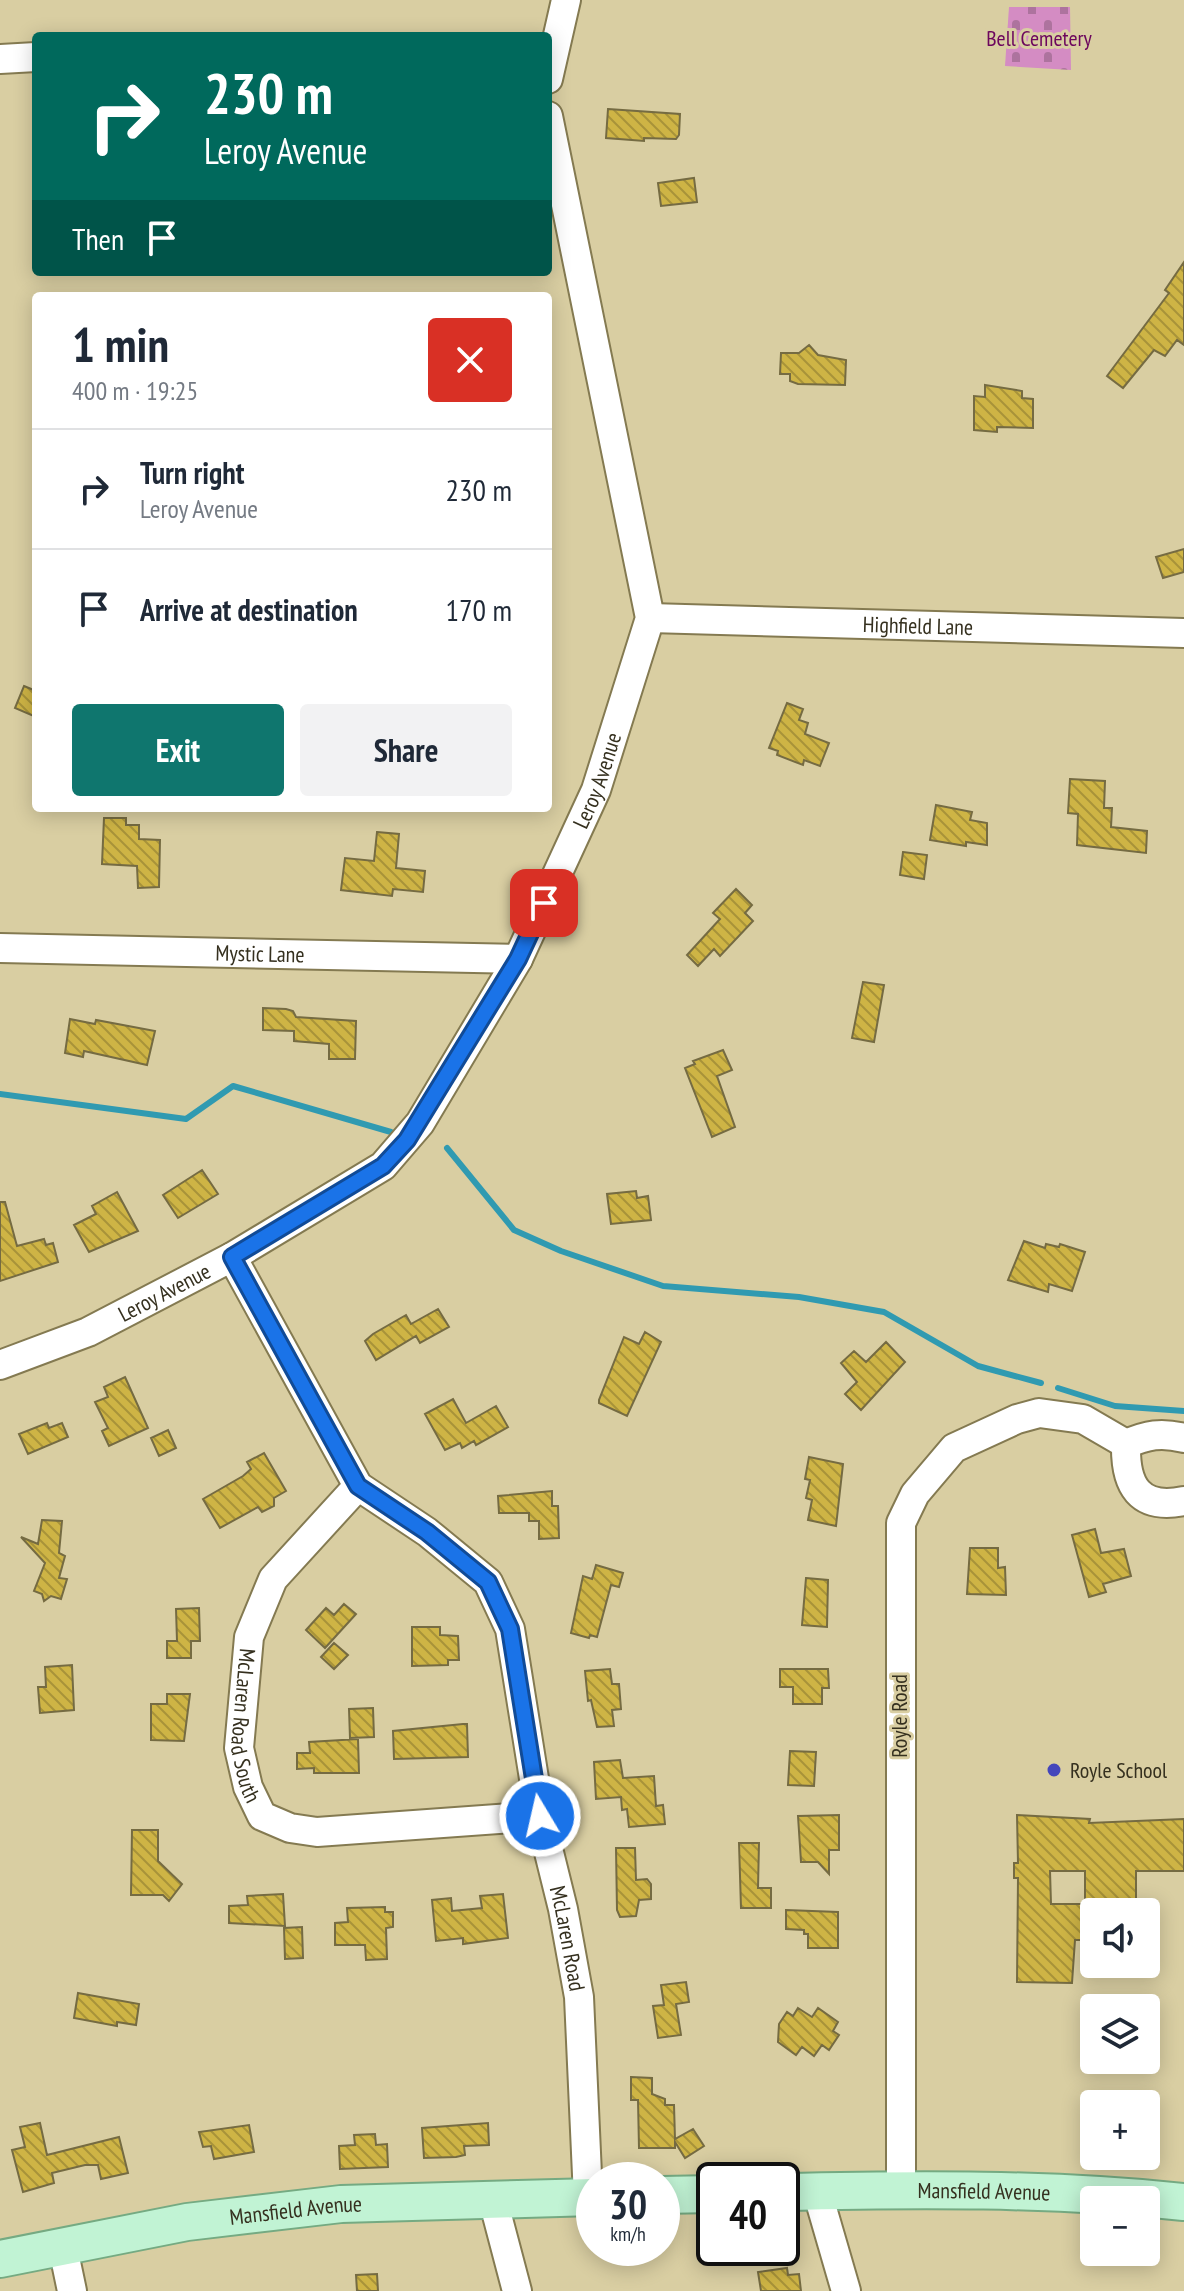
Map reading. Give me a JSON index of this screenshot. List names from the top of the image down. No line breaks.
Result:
{"streets":{"main road":["Mansfield Avenue"],"street":["Highfield Lane","Leroy Avenue","Mystic Lane","Royle Road","McLaren Road South","McLaren Road"]},"crossings":[["Highfield Lane","Leroy Avenue"],["Leroy Avenue","Mystic Lane"],["Leroy Avenue","McLaren Road"],["Royle Road","Mansfield Avenue"],["McLaren Road South","McLaren Road"]],"parks":["Bell Cemetery"],"places":["Royle School"],"page":{"turn":["230 m","Leroy Avenue"],"then":"Then","heading":["1 min","400 m · 19:25"],"list":[{"name":"Turn right","note":"Leroy Avenue","value":"230 m"},{"name":"Arrive at destination","value":"170 m"}],"buttons":["Exit","Share"],"map_buttons":["+","−"],"speed":"30 km/h","limit":"40"}}
